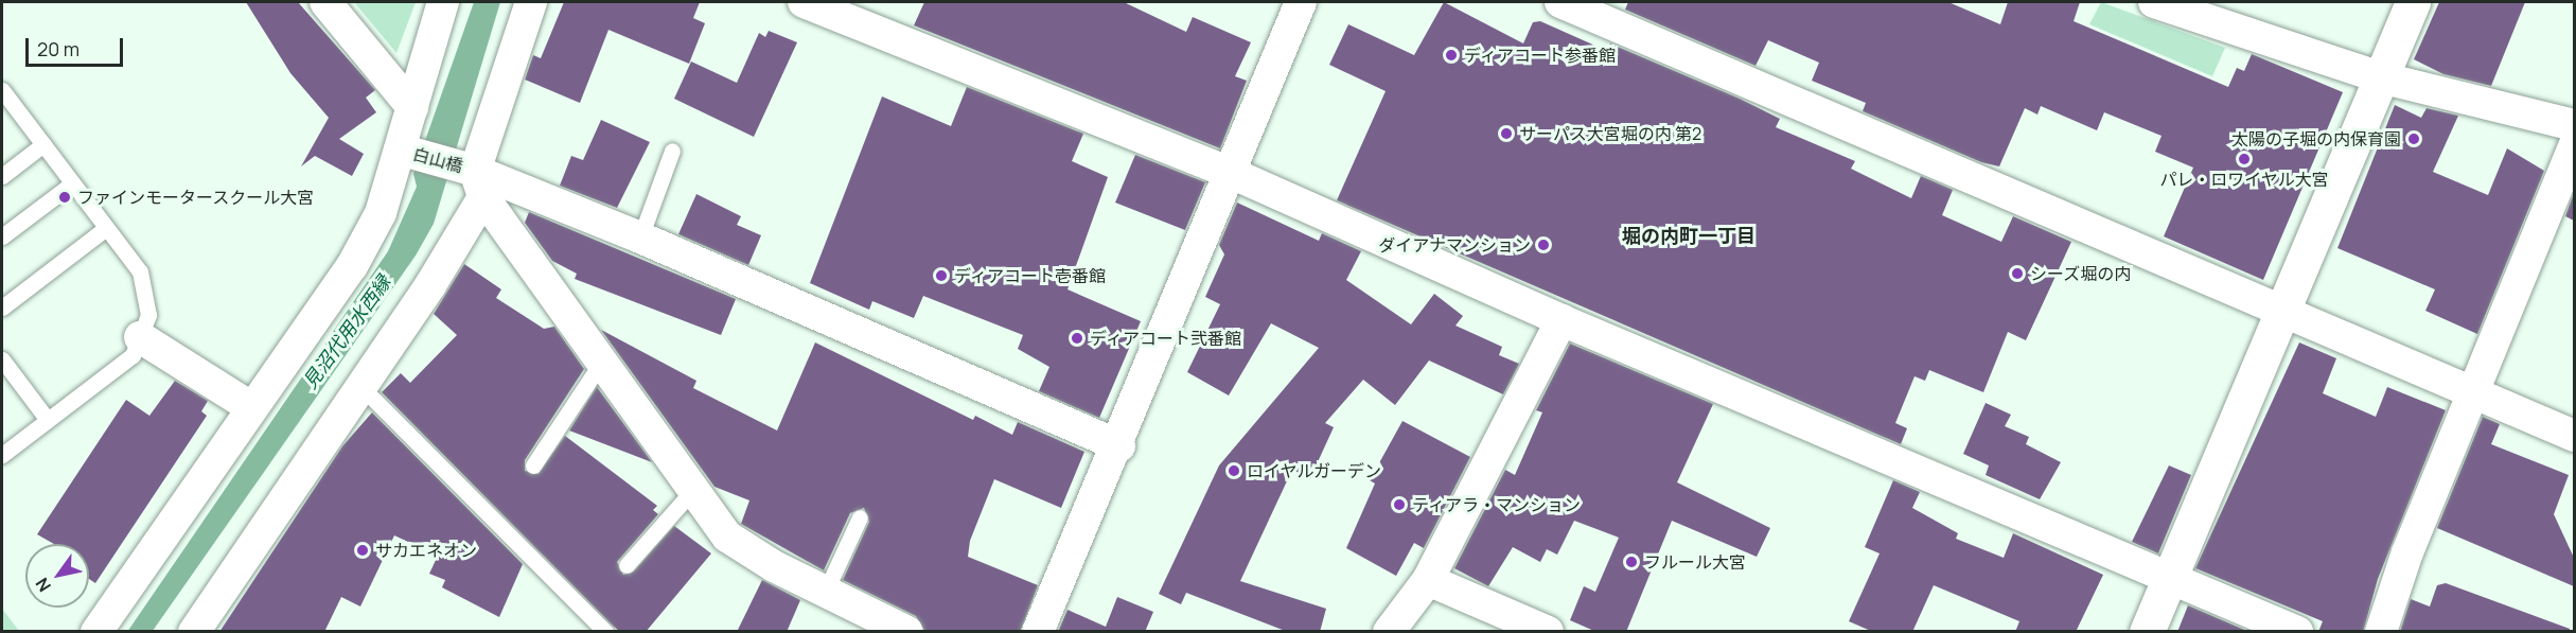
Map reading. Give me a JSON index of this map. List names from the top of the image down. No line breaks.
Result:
{"streets":{"street":["白山橋"]},"districts":["堀の内町一丁目"],"water":["見沼代用水西縁"],"places":["ディアコート参番館","サーパス大宮堀の内 第2","太陽の子堀の内保育園","パレ・ロワイヤル大宮","ファインモータースクール大宮","ダイアナマンション","シーズ堀の内","ディアコート壱番館","ディアコート弐番館","ロイヤルガーデン","ティアラ・マンション","サカエネオン","フルール大宮"],"scale_bar":"20 m","north":"bottom left"}
